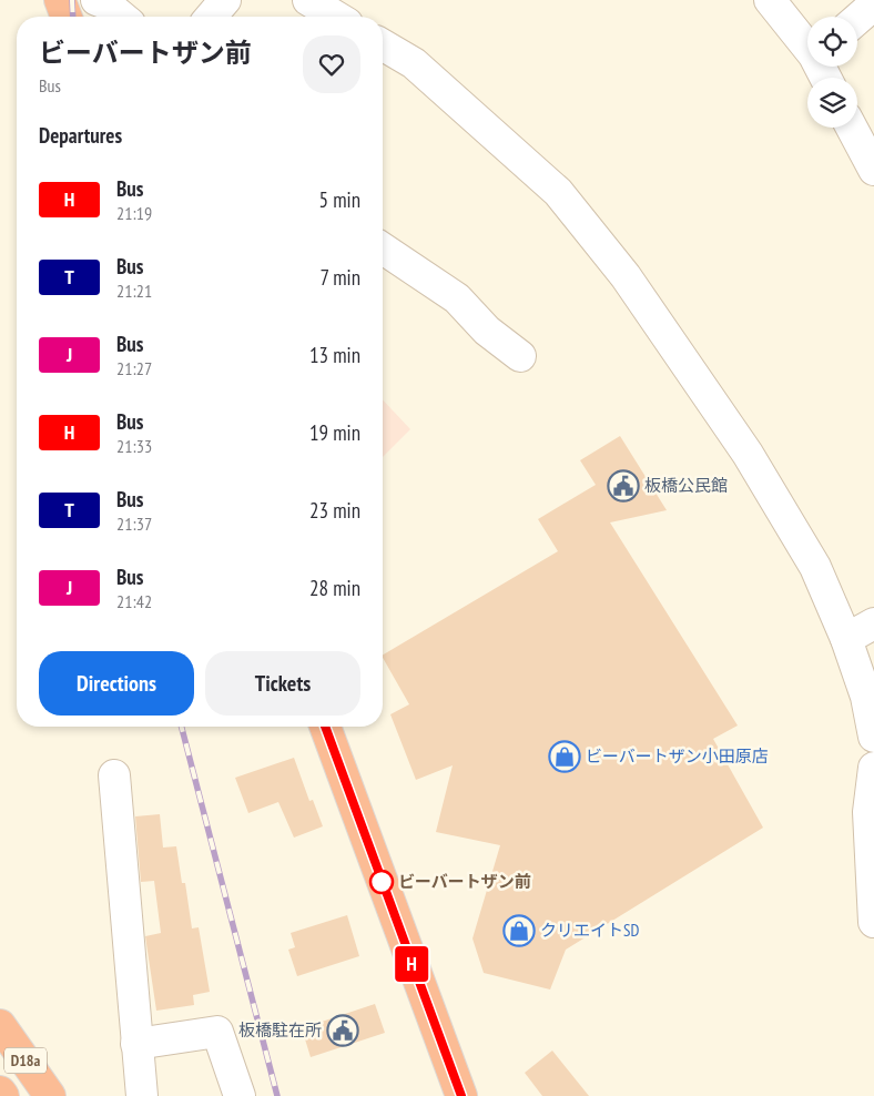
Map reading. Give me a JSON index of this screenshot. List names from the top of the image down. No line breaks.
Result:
{"streets":{"highway":["D18a"]},"places":{"public building":["板橋公民館","板橋駐在所"],"shop":["ビーバートザン小田原店","クリエイトSD"],"other":["ビーバートザン前"]},"lines":["bus line H"],"page":{"on_map":"H","heading":[["ビーバートザン前","Bus"],"Departures"],"list":[{"mark":"H","name":"Bus","note":"21:19","value":"5 min"},{"mark":"T","name":"Bus","note":"21:21","value":"7 min"},{"mark":"J","name":"Bus","note":"21:27","value":"13 min"},{"mark":"H","name":"Bus","note":"21:33","value":"19 min"},{"mark":"T","name":"Bus","note":"21:37","value":"23 min"},{"mark":"J","name":"Bus","note":"21:42","value":"28 min"}],"buttons":["Directions","Tickets"]}}
